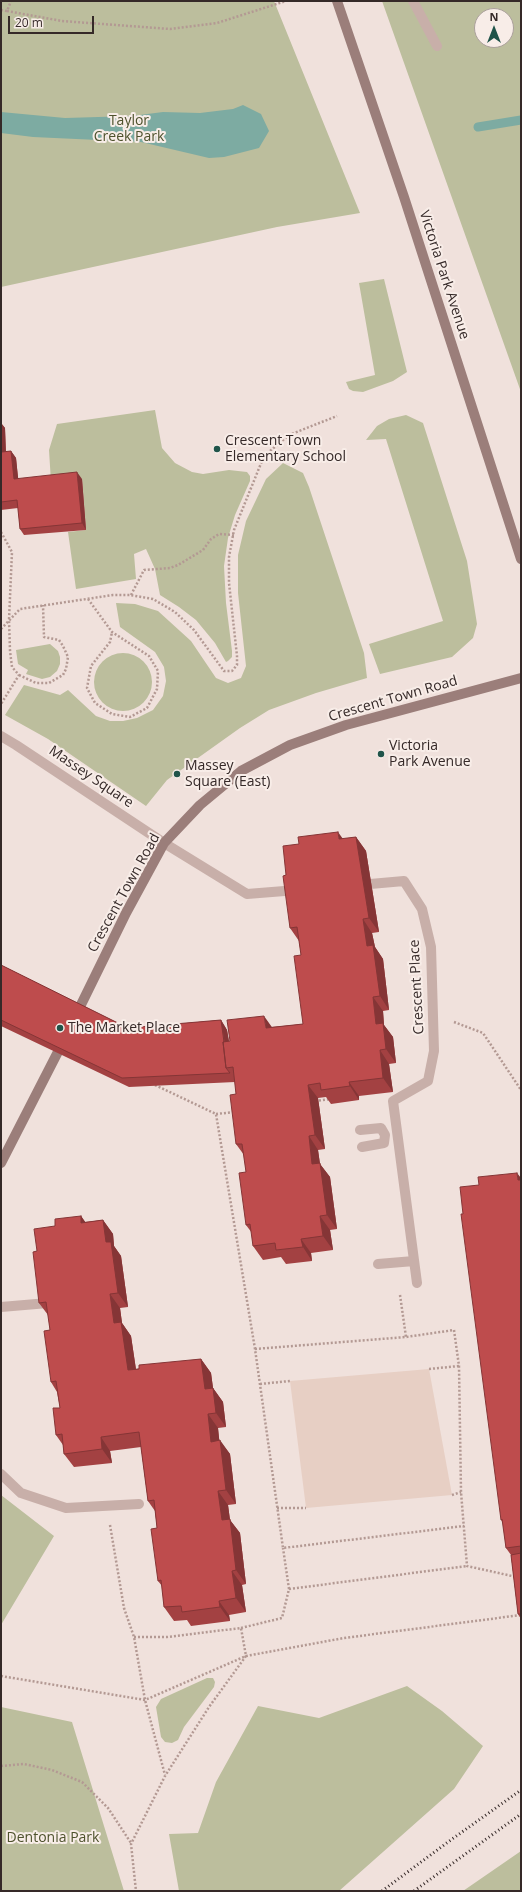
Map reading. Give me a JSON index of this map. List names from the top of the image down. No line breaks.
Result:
{"streets":{"street":["Victoria Park Avenue","Crescent Town Road"],"lane":["Massey Square","Crescent Place"]},"crossings":[["Crescent Town Road","Massey Square"]],"parks":["Taylor Creek Park","Dentonia Park"],"places":["Crescent Town Elementary School","Victoria Park Avenue","Massey Square (East)","The Market Place"],"scale_bar":"20 m","north":"top"}
